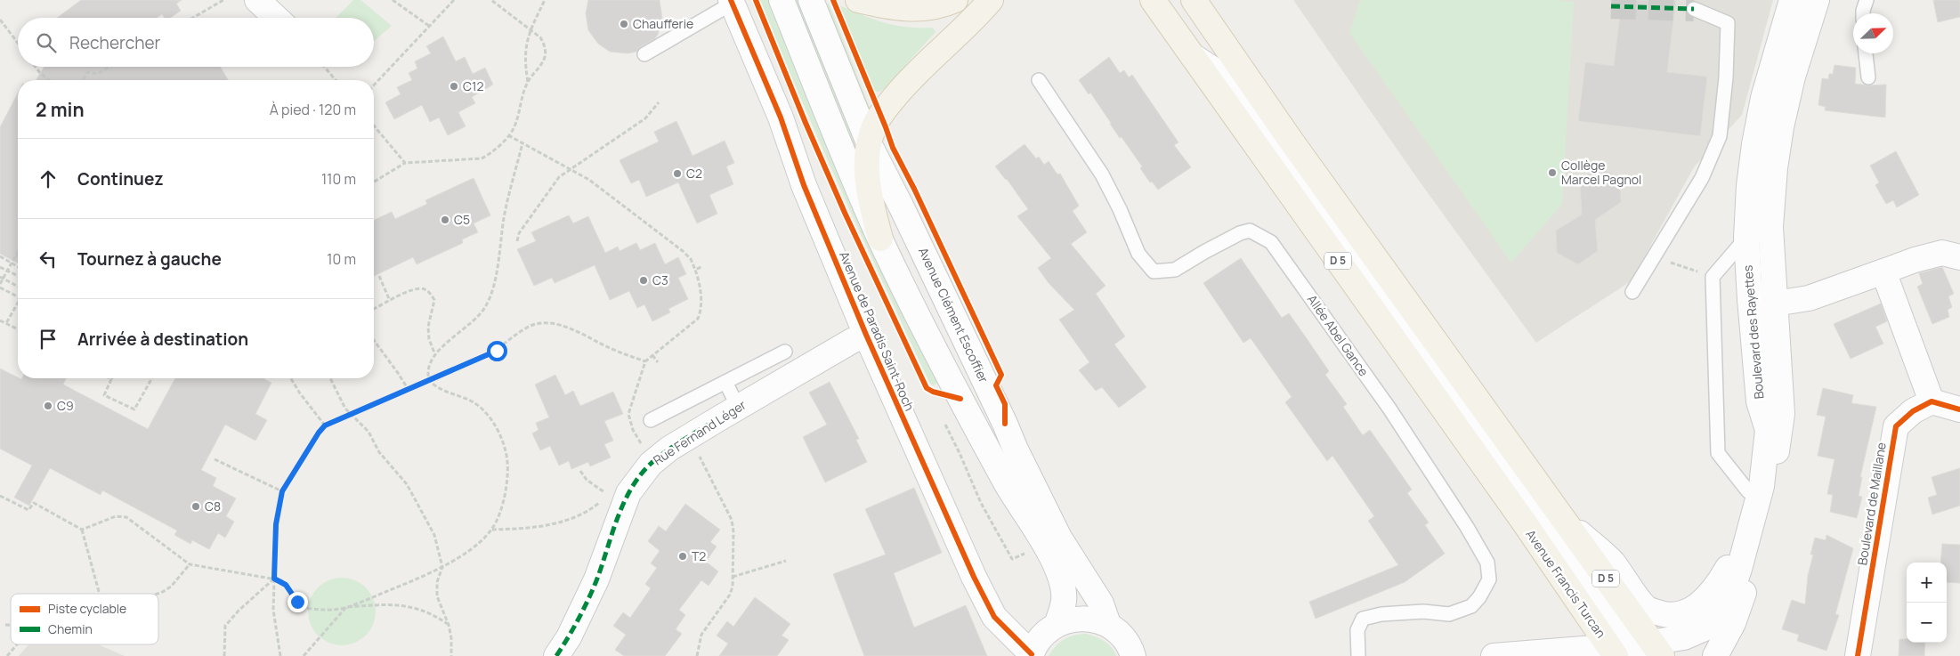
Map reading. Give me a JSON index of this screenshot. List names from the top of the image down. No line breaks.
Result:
{"streets":{"main road":["D 5","Avenue Clément Escoffier","Avenue de Paradis Saint-Roch","Boulevard des Rayettes","Rue Fernand Léger","Boulevard de Maillane","Avenue Francis Turcan"],"lane":["Allée Abel Gance"]},"crossings":[["D 5","Boulevard des Rayettes"],["D 5","Avenue Francis Turcan"],["Avenue de Paradis Saint-Roch","Rue Fernand Léger"],["Boulevard des Rayettes","Avenue Francis Turcan"]],"places":["Chaufferie","C12","Collège Marcel Pagnol","C2","C5","C3","C9","C8","T2"],"legend":["Piste cyclable","Chemin"],"north":"top right","page":{"search":"Rechercher","heading":["2 min","À pied · 120 m"],"list":[["Continuez","110 m"],["Tournez à gauche","10 m"],"Arrivée à destination"],"map_buttons":["+","−"]}}
